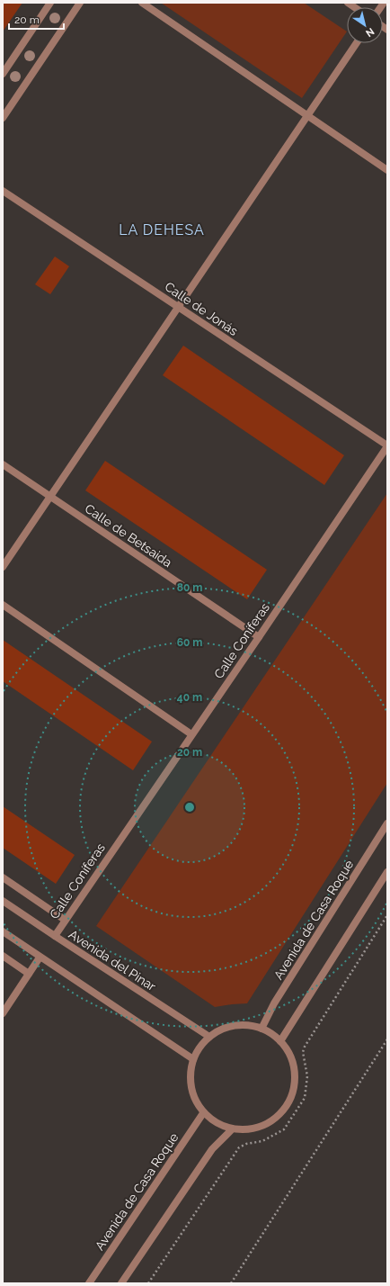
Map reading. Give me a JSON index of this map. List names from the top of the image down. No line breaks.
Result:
{"streets":{"street":["Calle de Jonás","Calle de Betsaida","Calle Coníferas","Avenida de Casa Roque","Avenida del Pinar"]},"crossings":[["Calle de Jonás","Calle Coníferas"],["Calle de Betsaida","Calle Coníferas"],["Calle Coníferas","Avenida del Pinar"],["Avenida de Casa Roque","Avenida del Pinar"]],"districts":["LA DEHESA"],"scale_bar":"20 m","north":"bottom right","rings":["80 m","60 m","40 m","20 m"]}
